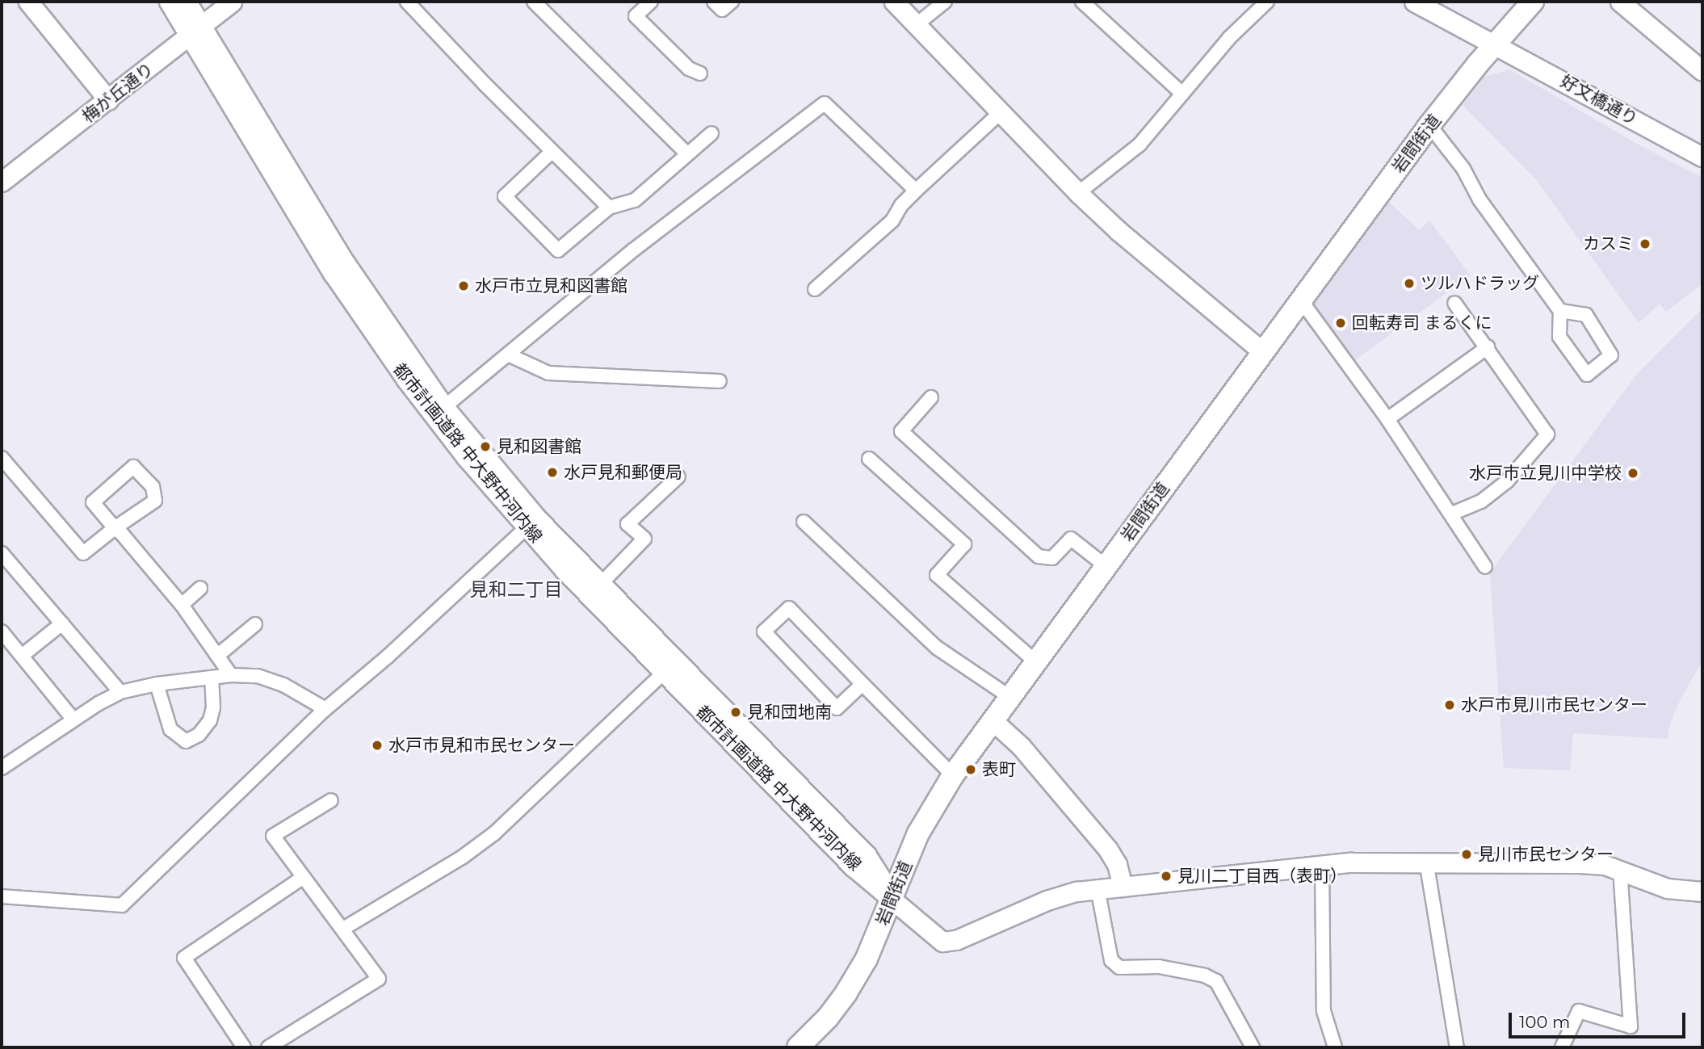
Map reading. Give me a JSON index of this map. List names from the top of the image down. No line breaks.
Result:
{"streets":{"main road":["岩間街道"],"street":["梅が丘通り","好文橋通り","都市計画道路 中大野中河内線"]},"crossings":[["梅が丘通り","都市計画道路 中大野中河内線"],["好文橋通り","岩間街道"],["岩間街道","都市計画道路 中大野中河内線"]],"districts":["見和二丁目"],"places":["カスミ","ツルハドラッグ","水戸市立見和図書館","回転寿司 まるくに","見和図書館","水戸見和郵便局","水戸市立見川中学校","水戸市見川市民センター","見和団地南","水戸市見和市民センター","表町","見川市民センター","見川二丁目西（表町）"],"scale_bar":"100 m"}
